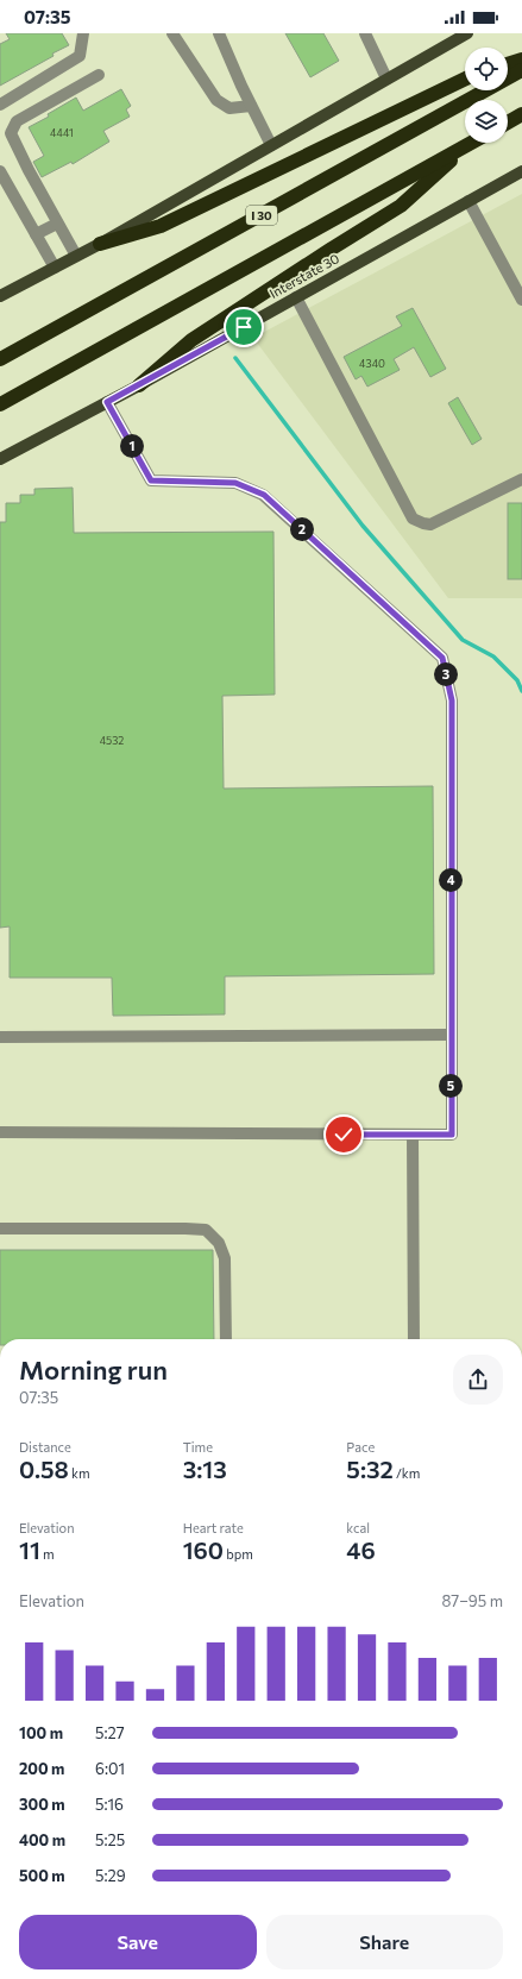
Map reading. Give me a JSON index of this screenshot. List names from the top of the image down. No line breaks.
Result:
{"streets":{"highway":["I 30"],"main road":["Interstate 30"]},"house_numbers":["4441","4340","4532"],"page":{"status":"07:35","pins":["1","2","3","4","5"],"heading":["Morning run","07:35"],"stats":[["Distance","0.58 km"],["Time","3:13"],["Pace","5:32 /km"],["Elevation","11 m"],["Heart rate","160 bpm"],["kcal","46"]],"chart":["Elevation","87–95 m"],"list":[{"name":"100 m","note":"5:27"},{"name":"200 m","note":"6:01"},{"name":"300 m","note":"5:16"},{"name":"400 m","note":"5:25"},{"name":"500 m","note":"5:29"}],"buttons":["Save","Share"]}}
